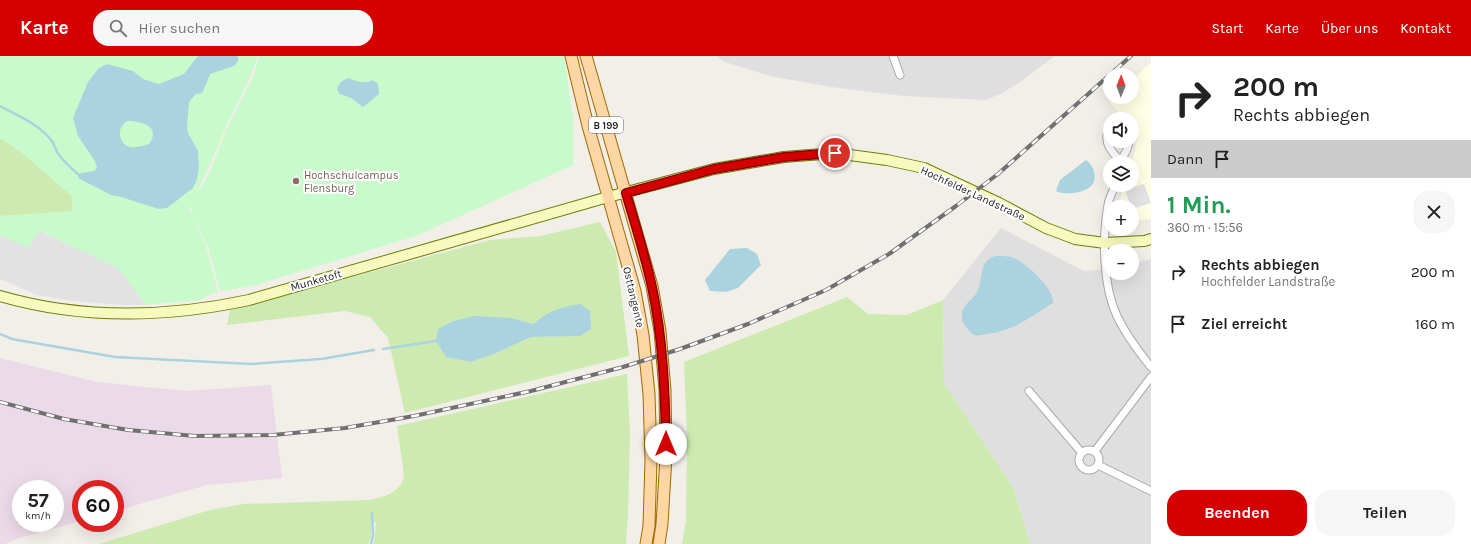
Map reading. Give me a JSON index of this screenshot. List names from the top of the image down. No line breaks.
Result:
{"streets":{"main road":["B 199","Osttangente"],"street":["Hochfelder Landstraße","Munketoft"]},"crossings":[["Hochfelder Landstraße","Munketoft"],["Hochfelder Landstraße","Osttangente"],["Munketoft","Osttangente"]],"places":["Hochschulcampus Flensburg"],"north":"top","page":{"header":"Karte","search":"Hier suchen","nav":["Start","Karte","Über uns","Kontakt"],"turn":["200 m","Rechts abbiegen"],"map_buttons":["+","−"],"then":"Dann","heading":["1 Min.","360 m · 15:56"],"list":[{"name":"Rechts abbiegen","note":"Hochfelder Landstraße","value":"200 m"},{"name":"Ziel erreicht","value":"160 m"}],"speed":"57 km/h","limit":"60","buttons":["Beenden","Teilen"]}}
